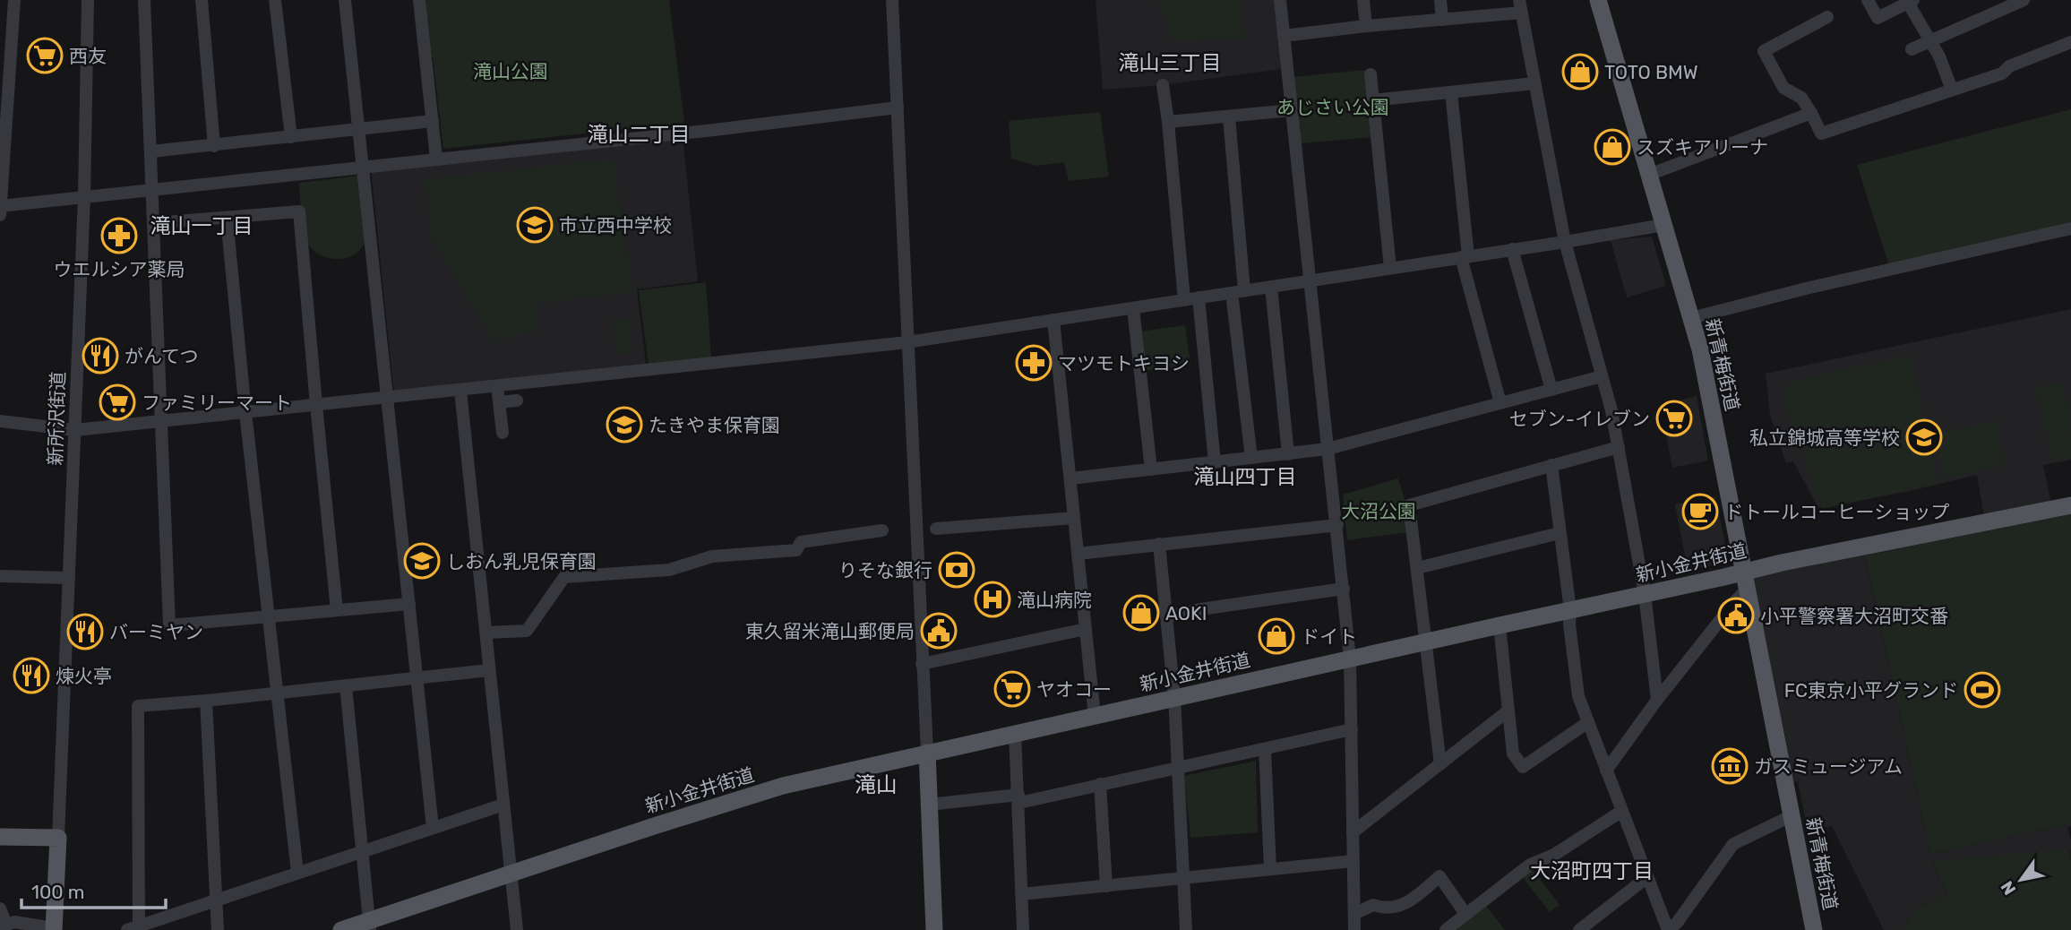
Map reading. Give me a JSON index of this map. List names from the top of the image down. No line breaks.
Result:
{"streets":{"main road":["新青梅街道","新小金井街道"],"street":["新所沢街道"]},"crossings":[["新青梅街道","新小金井街道"]],"districts":["滝山三丁目","滝山二丁目","滝山一丁目","滝山四丁目","滝山","大沼町四丁目"],"parks":["滝山公園","あじさい公園","大沼公園"],"places":{"supermarket":["西友","ファミリーマート","セブン-イレブン","ヤオコー"],"shop":["TOTO BMW","スズキアリーナ","AOKI","ドイト"],"school or university":["市立西中学校","たきやま保育園","私立錦城高等学校","しおん乳児保育園"],"pharmacy":["ウエルシア薬局","マツモトキヨシ"],"restaurant":["がんてつ","バーミヤン","煉火亭"],"cafe":["ドトールコーヒーショップ"],"bank":["りそな銀行"],"hospital":["滝山病院"],"public building":["小平警察署大沼町交番","東久留米滝山郵便局"],"sports":["FC東京小平グランド"],"museum":["ガスミュージアム"]},"scale_bar":"100 m","north":"bottom left"}
